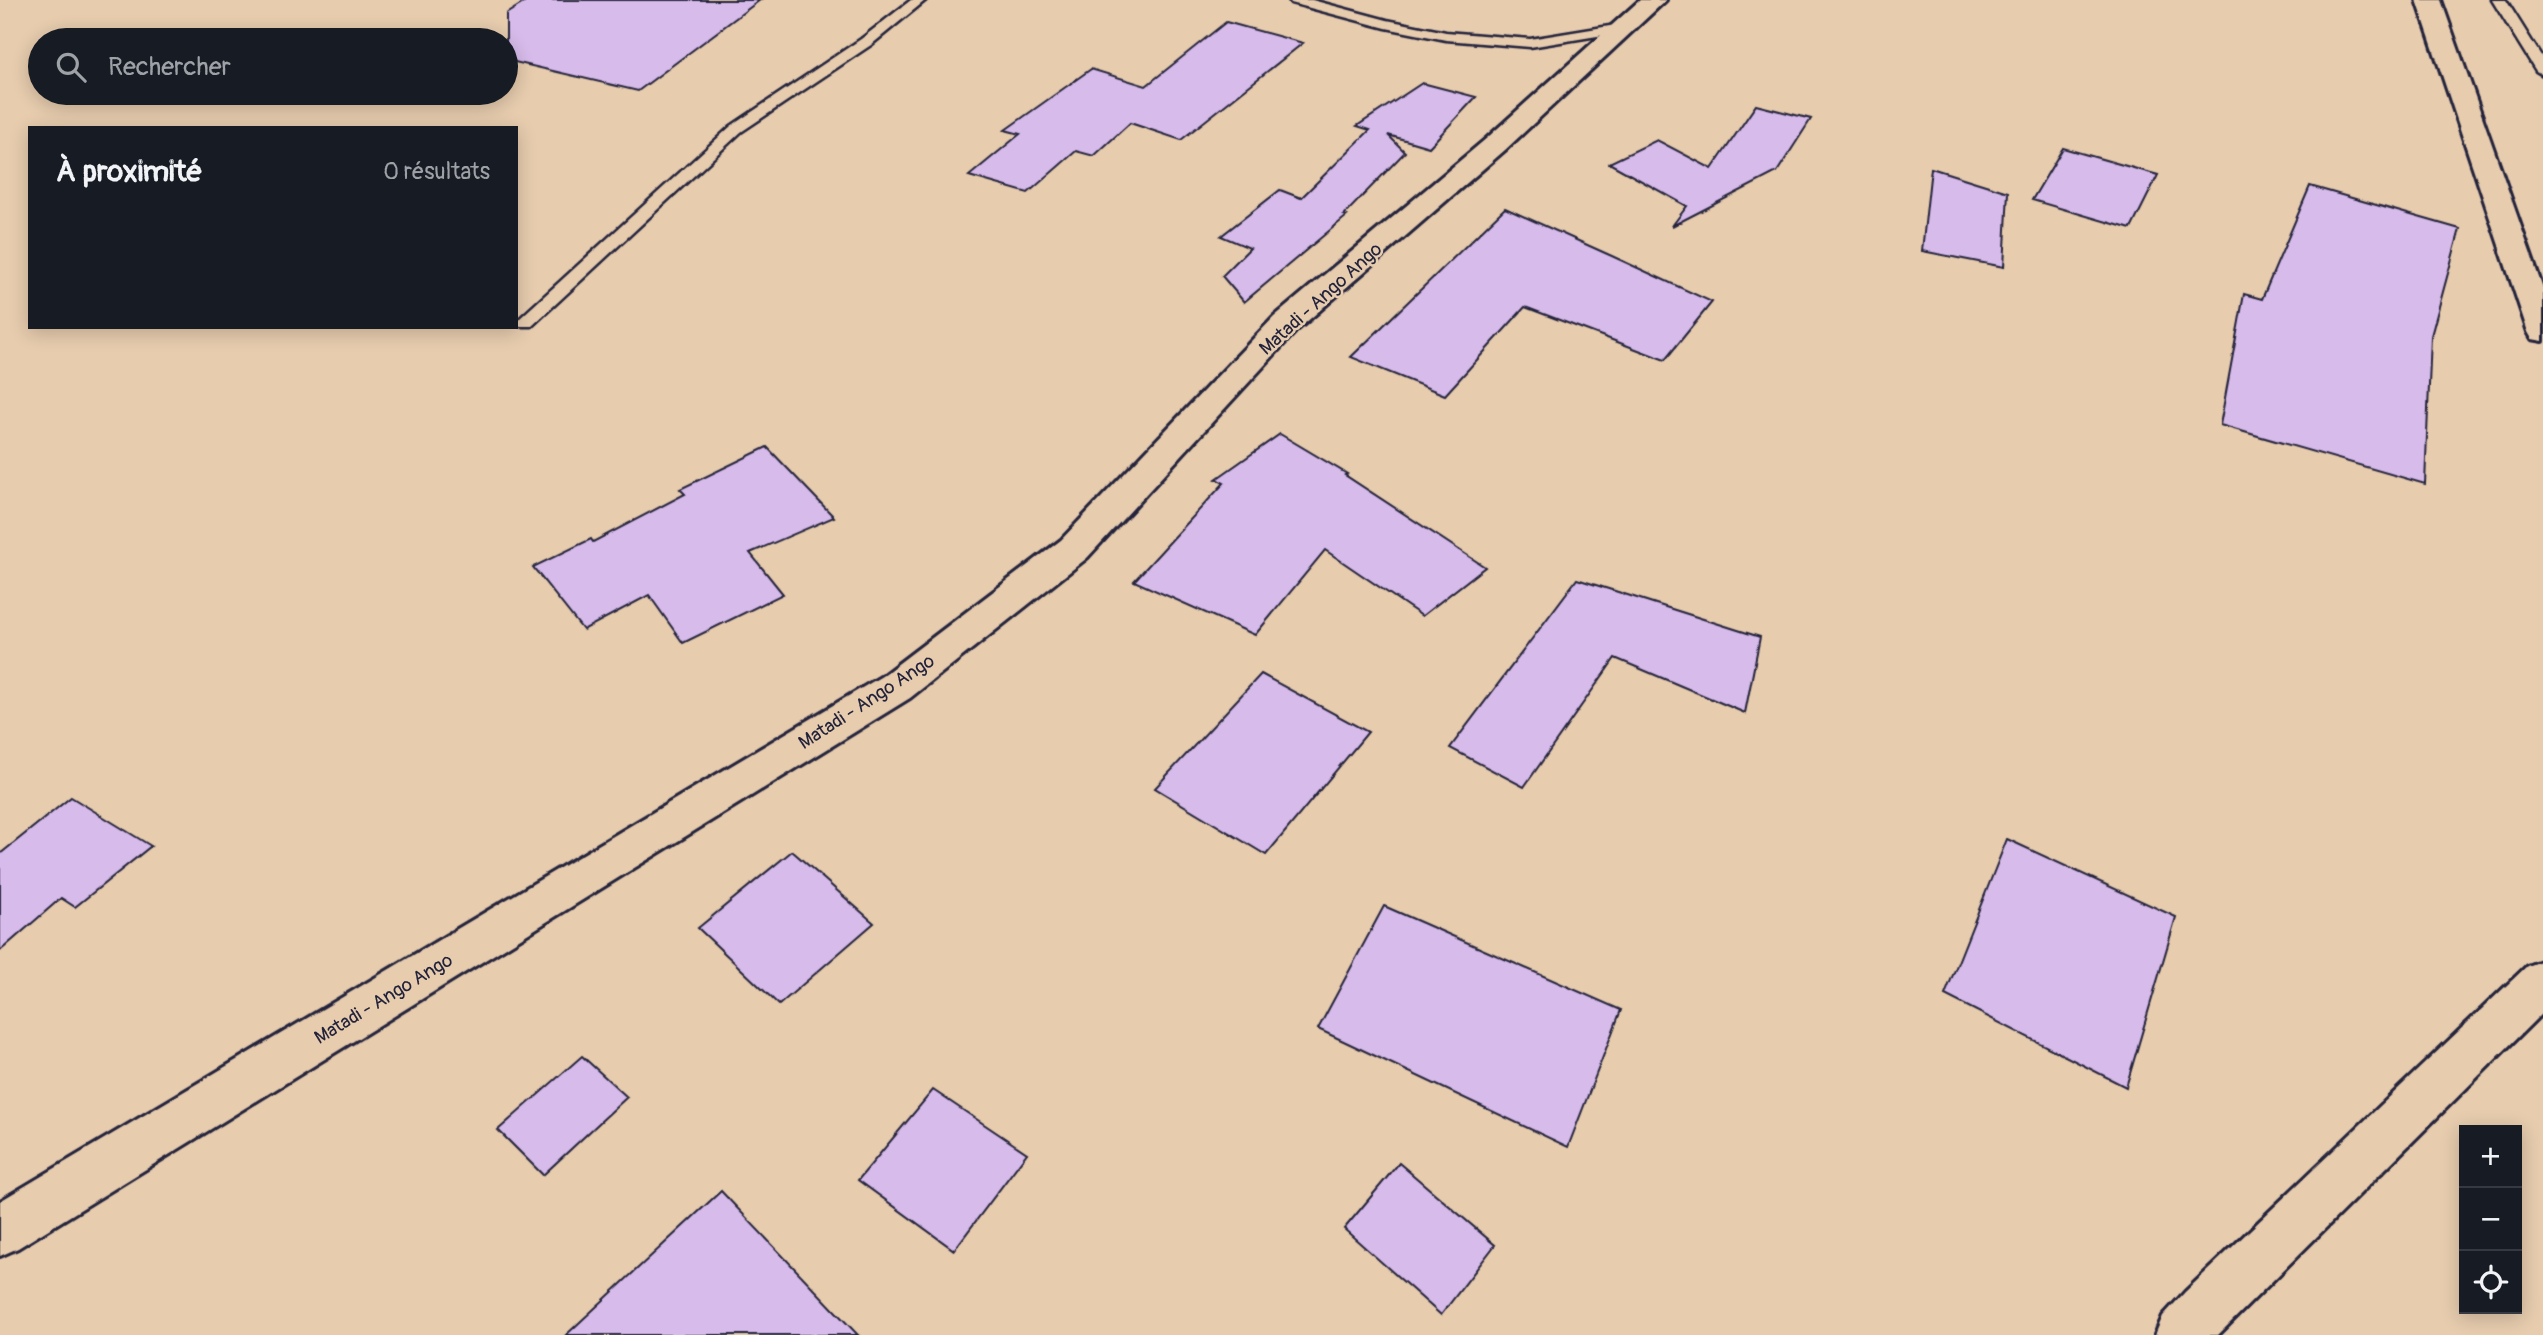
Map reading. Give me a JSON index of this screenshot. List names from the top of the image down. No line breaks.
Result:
{"streets":{"main road":["Matadi - Ango Ango"]},"page":{"search":"Rechercher","heading":["À proximité","0 résultats"],"map_buttons":["+","−"]}}
